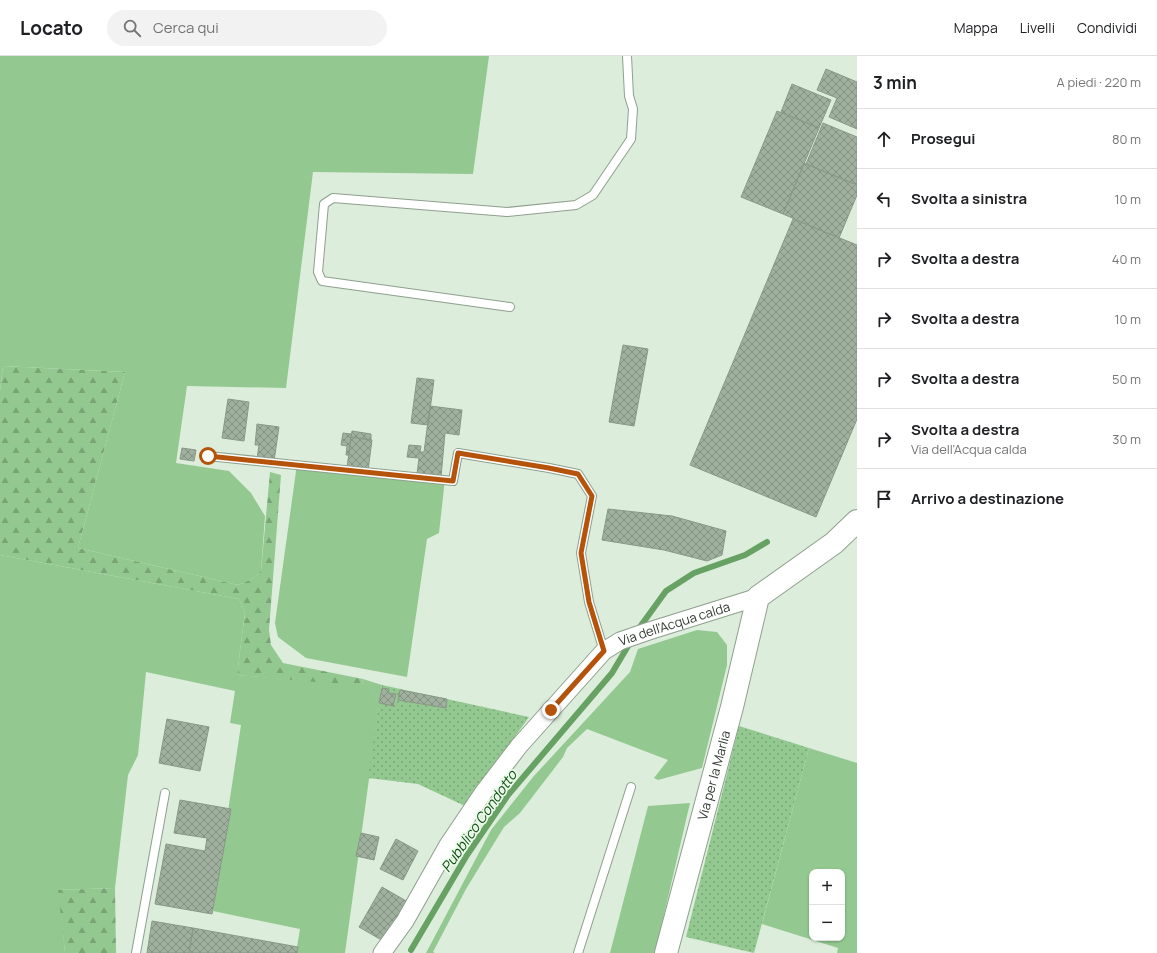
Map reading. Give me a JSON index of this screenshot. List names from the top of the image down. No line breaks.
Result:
{"streets":{"street":["Via dell'Acqua calda","Via per la Marlia"]},"crossings":[["Via dell'Acqua calda","Via per la Marlia"]],"water":["Pubblico Condotto"],"page":{"header":"Locato","search":"Cerca qui","nav":["Mappa","Livelli","Condividi"],"heading":["3 min","A piedi · 220 m"],"list":[["Prosegui","80 m"],["Svolta a sinistra","10 m"],["Svolta a destra","40 m"],["Svolta a destra","10 m"],["Svolta a destra","50 m"],["Svolta a destra","Via dell'Acqua calda","30 m"],"Arrivo a destinazione"],"map_buttons":["+","−"]}}
